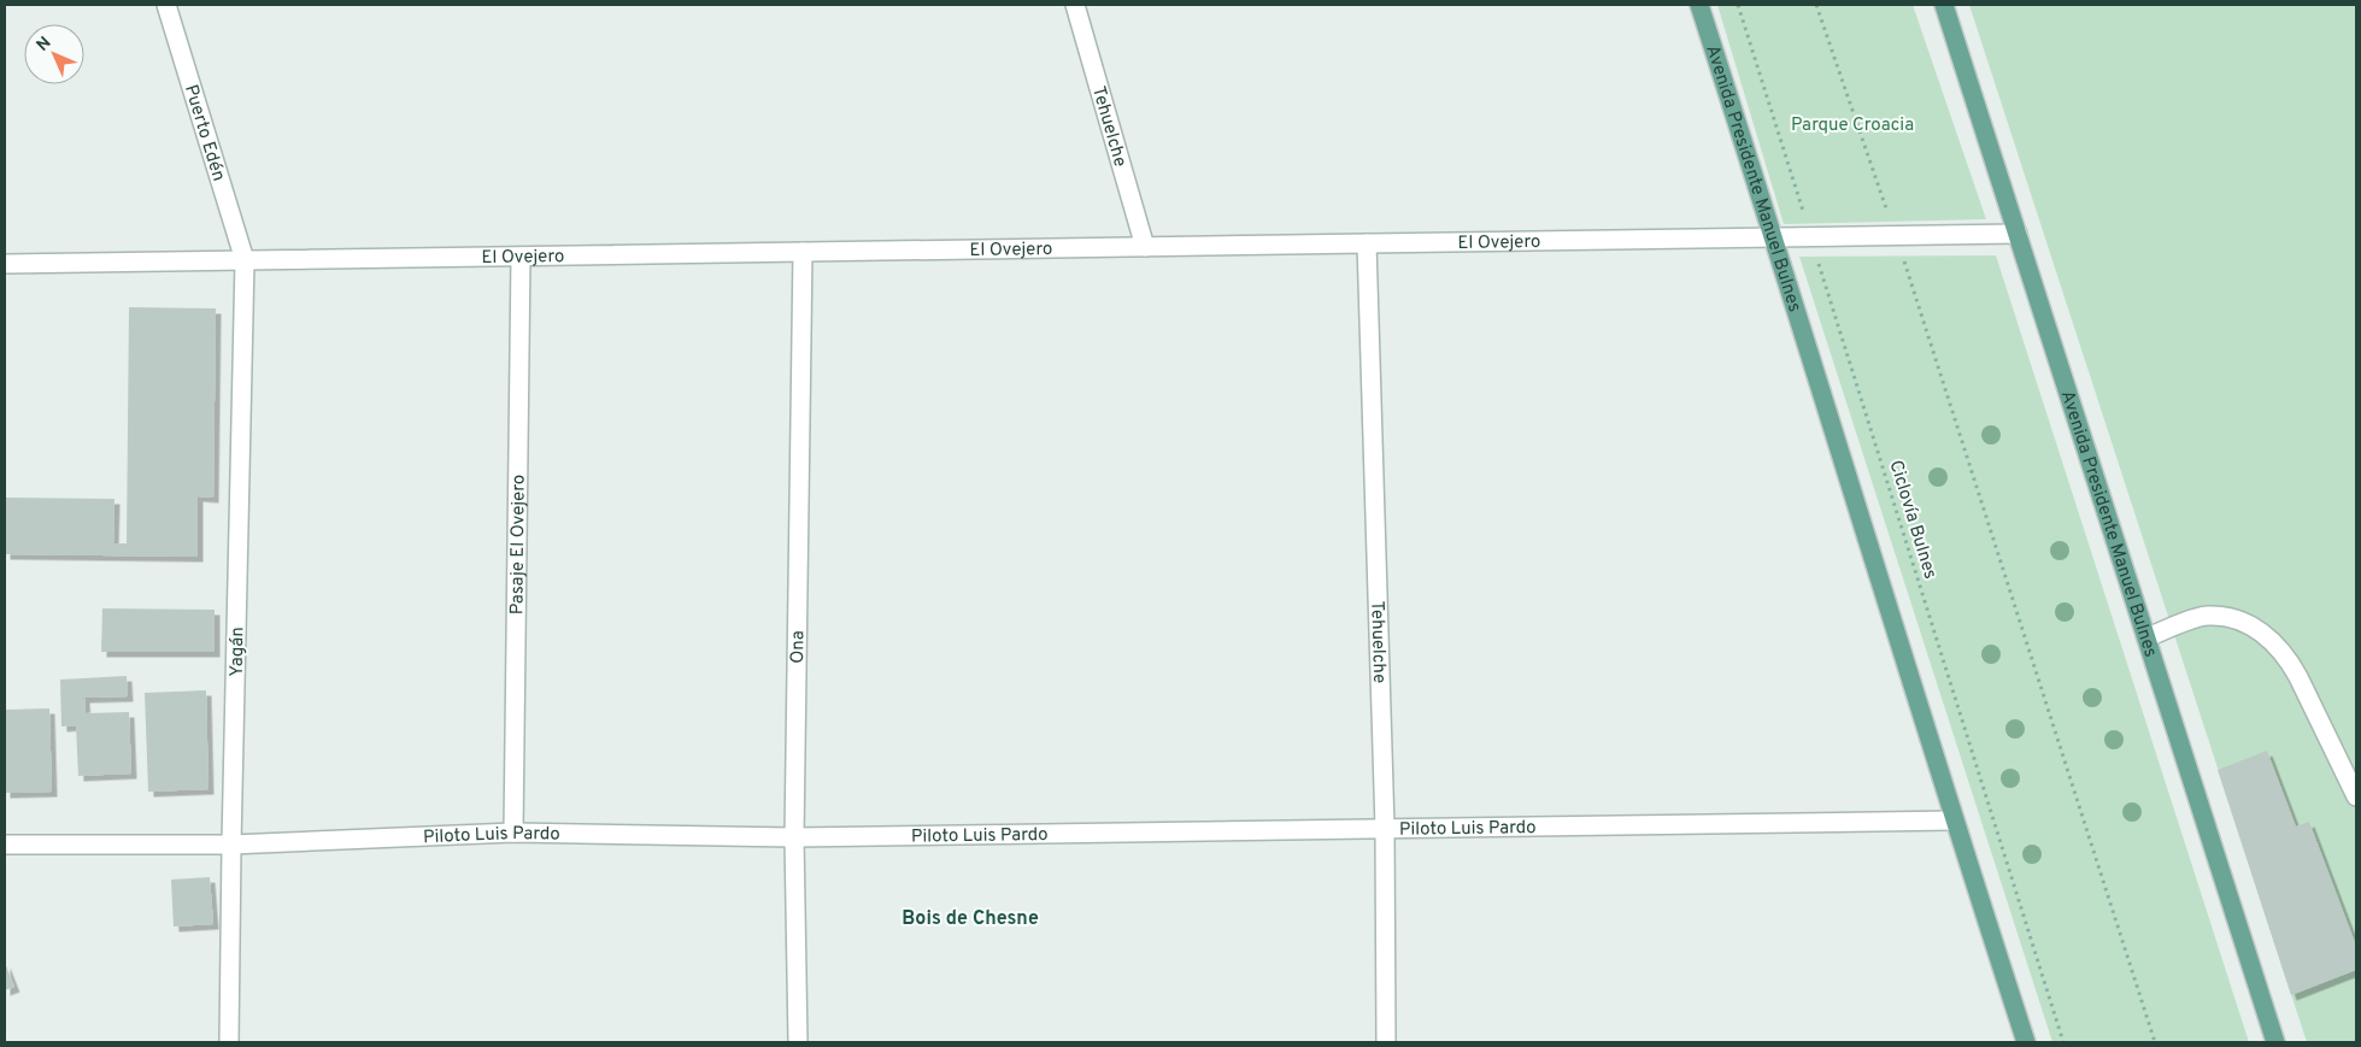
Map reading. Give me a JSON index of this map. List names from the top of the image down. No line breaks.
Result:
{"streets":{"main road":["Avenida Presidente Manuel Bulnes"],"street":["Tehuelche","Puerto Edén","El Ovejero","Pasaje El Ovejero","Ona","Yagán","Piloto Luis Pardo"],"path":["Ciclovía Bulnes"]},"crossings":[["Tehuelche","El Ovejero"],["Tehuelche","Piloto Luis Pardo"],["Puerto Edén","El Ovejero"],["Puerto Edén","Yagán"],["Avenida Presidente Manuel Bulnes","El Ovejero"],["Avenida Presidente Manuel Bulnes","Piloto Luis Pardo"],["El Ovejero","Ciclovía Bulnes"],["El Ovejero","Pasaje El Ovejero"],["El Ovejero","Ona"],["El Ovejero","Yagán"],["Pasaje El Ovejero","Piloto Luis Pardo"],["Ona","Piloto Luis Pardo"],["Yagán","Piloto Luis Pardo"]],"districts":["Bois de Chesne"],"parks":["Parque Croacia"],"north":"top left"}
